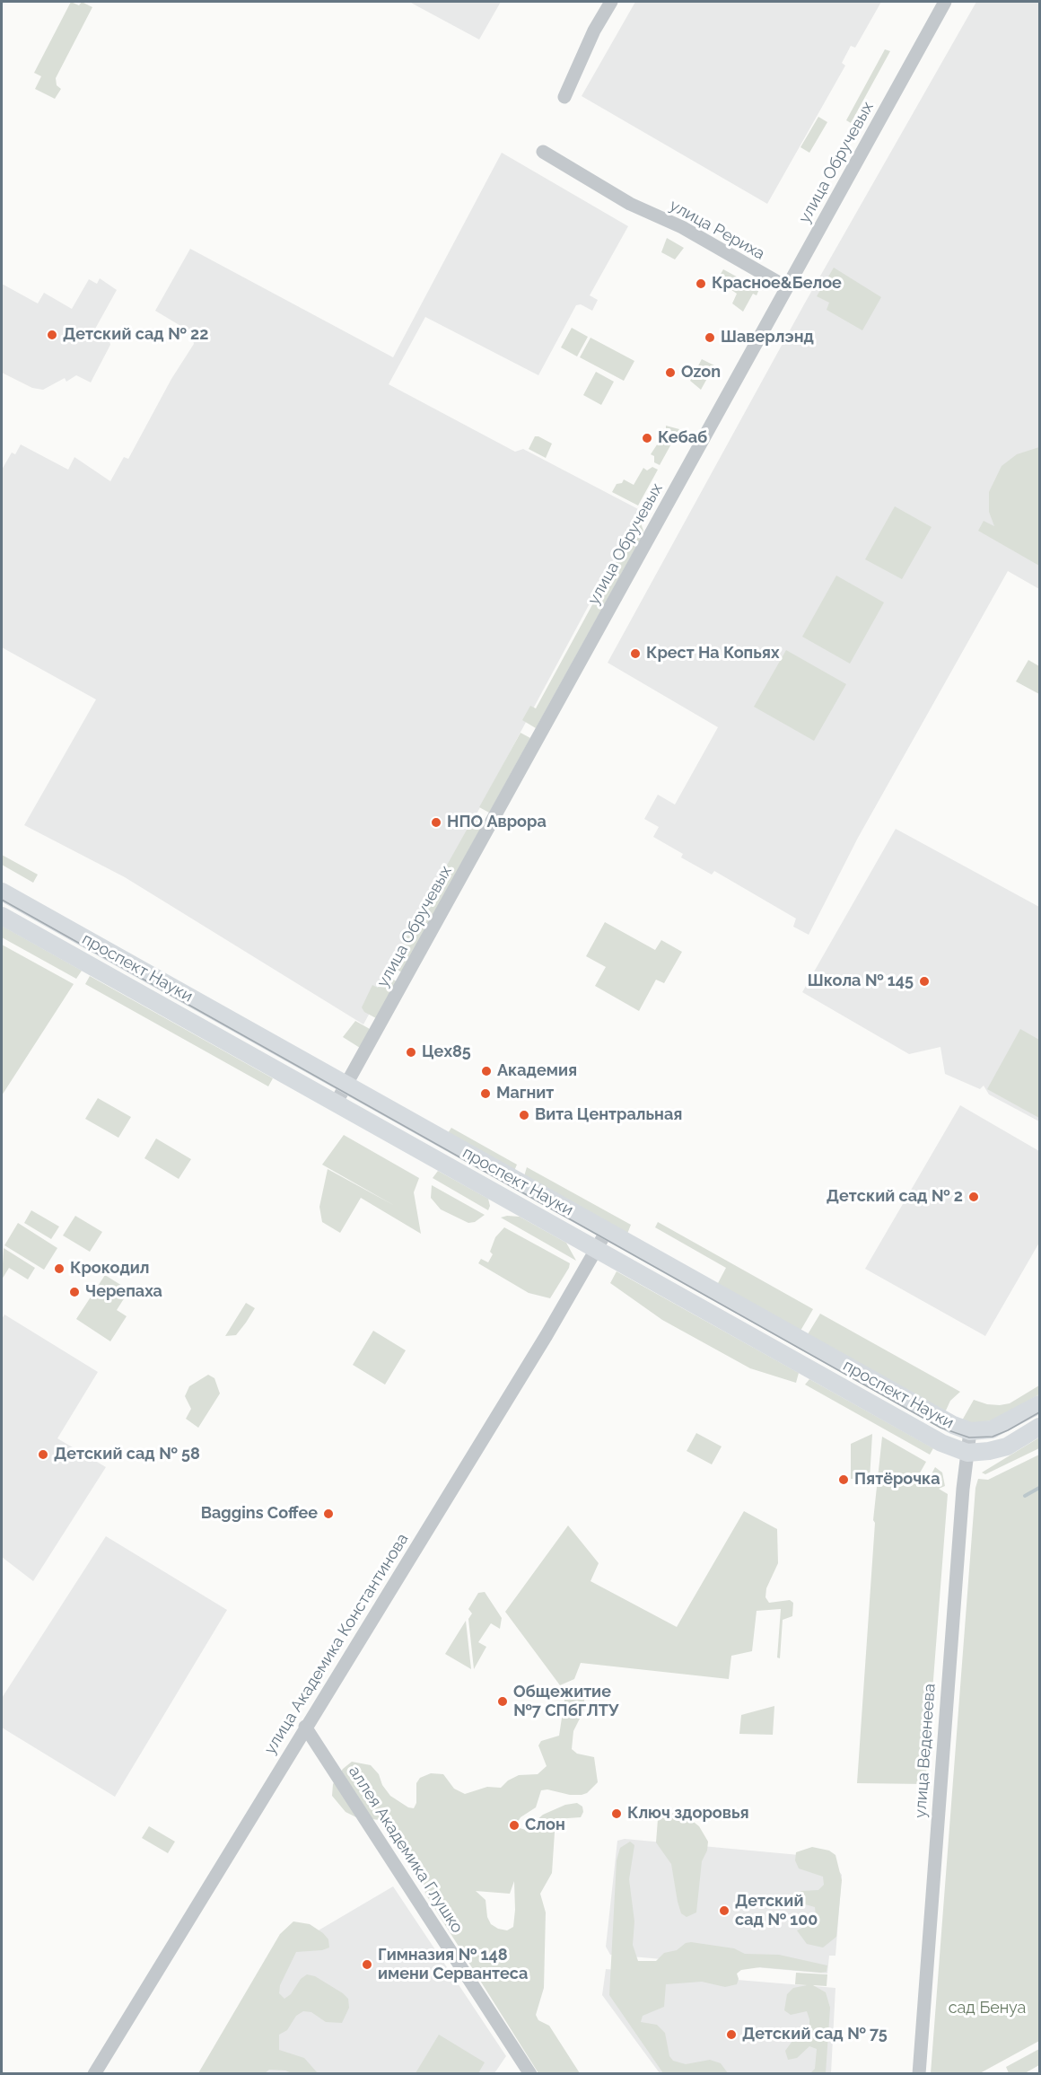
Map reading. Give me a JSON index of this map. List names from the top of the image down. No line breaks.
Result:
{"streets":{"main road":["проспект Науки"],"street":["улица Обручевых","улица Рериха","улица Академика Константинова","улица Веденеева","аллея Академика Глушко"]},"crossings":[["улица Обручевых","улица Рериха"],["улица Обручевых","проспект Науки"],["проспект Науки","улица Академика Константинова"],["проспект Науки","улица Веденеева"],["улица Академика Константинова","аллея Академика Глушко"]],"parks":["сад Бенуа"],"places":["Красное&Белое","Детский сад № 22","Шаверлэнд","Ozon","Кебаб","Крест На Копьях","НПО Аврора","Школа № 145","Цех85","Академия","Магнит","Вита Центральная","Детский сад № 2","Крокодил","Черепаха","Детский сад № 58","Пятёрочка","Baggins Coffee","Общежитие №7 СПбГЛТУ","Ключ здоровья","Слон","Детский сад № 100","Гимназия № 148 имени Сервантеса","Детский сад № 75"]}
